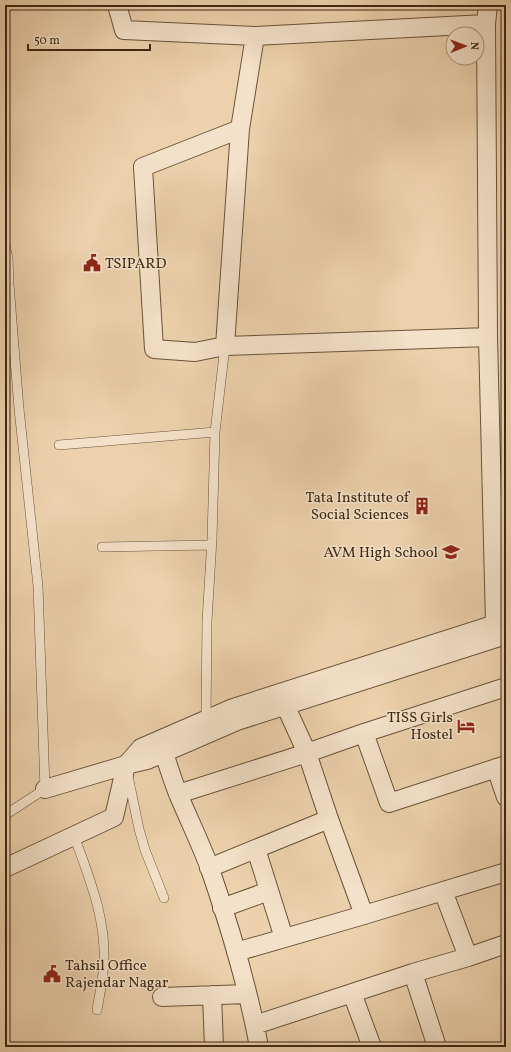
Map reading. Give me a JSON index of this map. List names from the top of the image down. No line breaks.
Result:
{"places":{"public building":["TSIPARD","Tahsil Office Rajendar Nagar"],"building":["Tata Institute of Social Sciences"],"school or university":["AVM High School"],"hotel":["TISS Girls Hostel"]},"scale_bar":"50 m","north":"right"}
